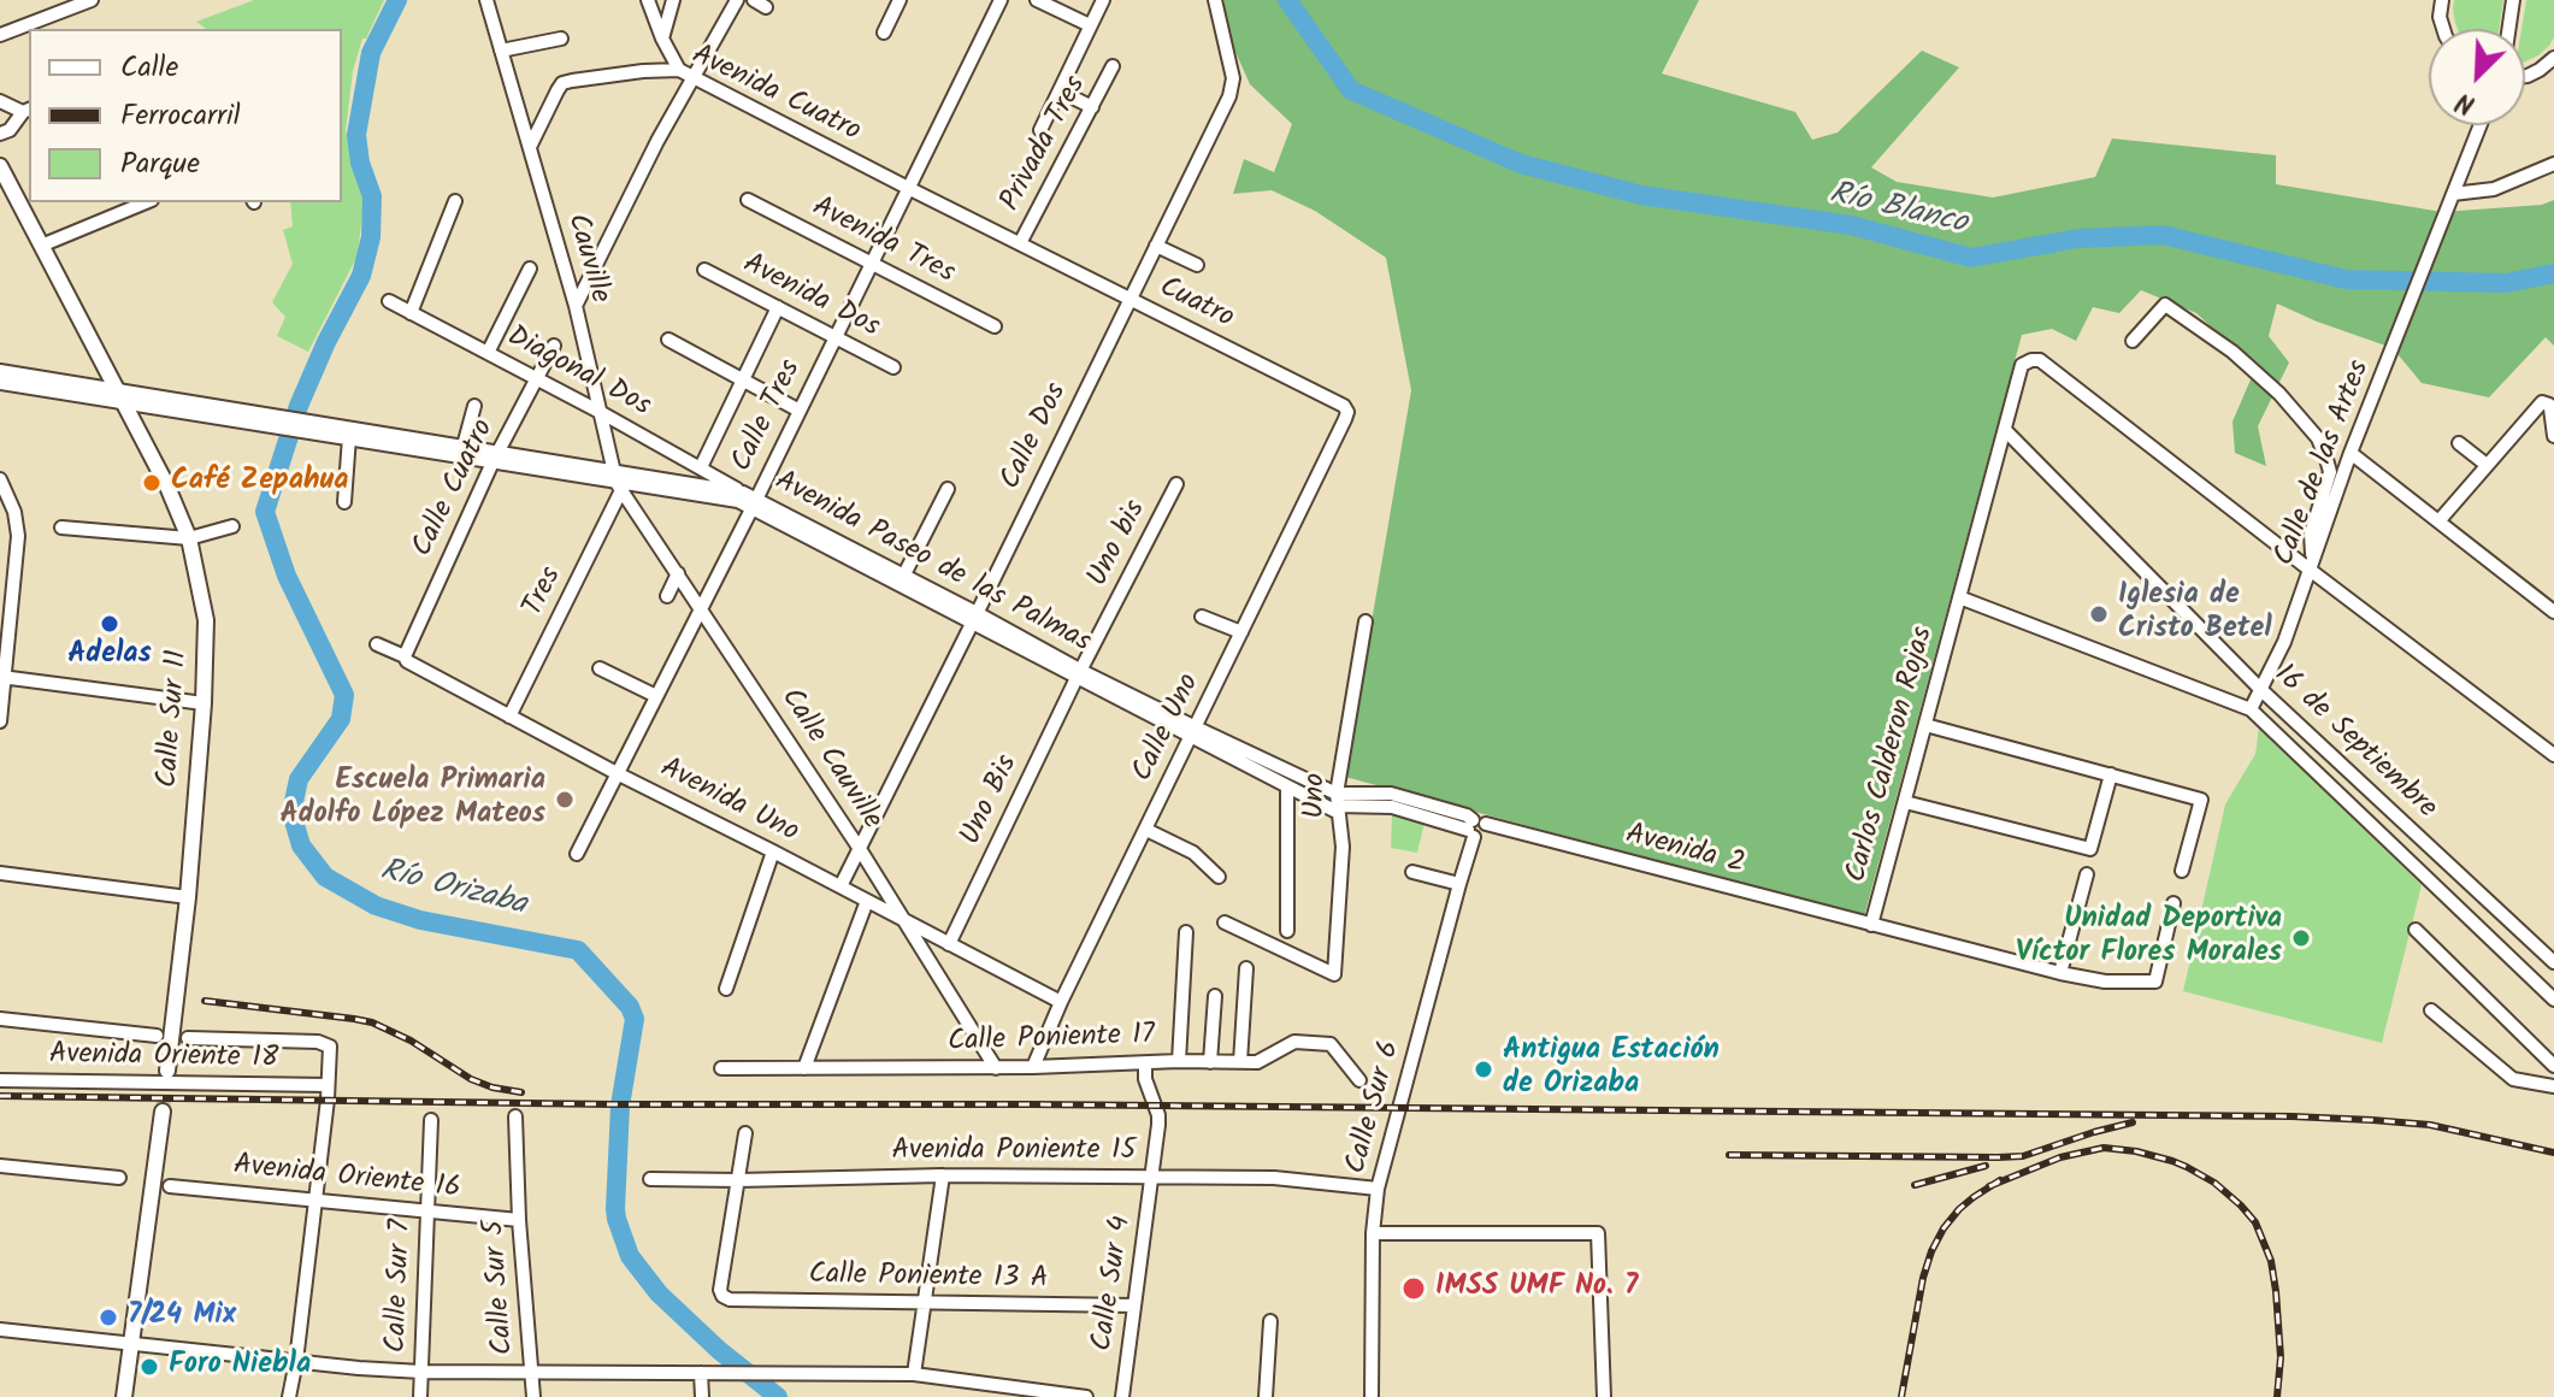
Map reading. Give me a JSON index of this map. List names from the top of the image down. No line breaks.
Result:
{"streets":{"main road":["Calle Sur 11"],"street":["Avenida Cuatro","Privada Tres","Avenida Tres","Cauville","Avenida Dos","Cuatro","Diagonal Dos","Calle Tres","Calle Dos","Calle de las Artes","Calle Cuatro","Uno bis","Avenida Paseo de las Palmas","Tres","Calle Uno","16 de Septiembre","Carlos Calderon Rojas","Calle Cauville","Uno","Uno Bis","Avenida Uno","Avenida 2","Calle Poniente 17","Avenida Oriente 18","Calle Sur 6","Avenida Poniente 15","Avenida Oriente 16","Calle Poniente 13 A","Calle Sur 4","Calle Sur 7","Calle Sur 5"]},"crossings":[["Avenida Cuatro","Privada Tres"],["Avenida Cuatro","Cauville"],["Avenida Cuatro","Cuatro"],["Avenida Cuatro","Calle Tres"],["Privada Tres","Cuatro"],["Avenida Tres","Calle Tres"],["Cauville","Diagonal Dos"],["Cauville","Avenida Paseo de las Palmas"],["Cauville","Tres"],["Cauville","Calle Cauville"],["Avenida Dos","Calle Tres"],["Cuatro","Calle Dos"],["Cuatro","Calle Uno"],["Diagonal Dos","Calle Tres"],["Diagonal Dos","Calle Cuatro"],["Diagonal Dos","Avenida Paseo de las Palmas"],["Calle Tres","Avenida Paseo de las Palmas"],["Calle Tres","Calle Cauville"],["Calle Tres","Avenida Uno"],["Calle Dos","Avenida Paseo de las Palmas"],["Calle Dos","Calle Cauville"],["Calle Dos","Avenida Uno"],["Calle de las Artes","16 de Septiembre"],["Calle de las Artes","Carlos Calderon Rojas"],["Calle Cuatro","Avenida Paseo de las Palmas"],["Calle Cuatro","Avenida Uno"],["Uno bis","Avenida Paseo de las Palmas"],["Uno bis","Uno Bis"],["Avenida Paseo de las Palmas","Tres"],["Avenida Paseo de las Palmas","Calle Sur 11"],["Avenida Paseo de las Palmas","Calle Uno"],["Avenida Paseo de las Palmas","Calle Cauville"],["Avenida Paseo de las Palmas","Uno"],["Avenida Paseo de las Palmas","Uno Bis"],["Avenida Paseo de las Palmas","Avenida 2"],["Avenida Paseo de las Palmas","Calle Sur 6"],["Tres","Calle Cauville"],["Tres","Avenida Uno"],["Calle Uno","Avenida Uno"],["Calle Uno","Calle Poniente 17"],["16 de Septiembre","Carlos Calderon Rojas"],["Carlos Calderon Rojas","Avenida 2"],["Calle Cauville","Avenida Uno"],["Calle Cauville","Calle Poniente 17"],["Uno Bis","Avenida Uno"],["Avenida 2","Calle Sur 6"],["Calle Poniente 17","Calle Sur 4"],["Calle Sur 6","Avenida Poniente 15"],["Avenida Poniente 15","Calle Poniente 13 A"],["Avenida Poniente 15","Calle Sur 4"],["Avenida Oriente 16","Calle Sur 7"],["Avenida Oriente 16","Calle Sur 5"],["Calle Poniente 13 A","Calle Sur 4"]],"water":["Río Blanco","Río Orizaba"],"places":["Café Zepahua","Iglesia de Cristo Betel","Adelas","Escuela Primaria Adolfo López Mateos","Unidad Deportiva Víctor Flores Morales","Antigua Estación de Orizaba","IMSS UMF No. 7","7/24 Mix","Foro Niebla"],"legend":["Calle","Ferrocarril","Parque"],"north":"bottom left"}
